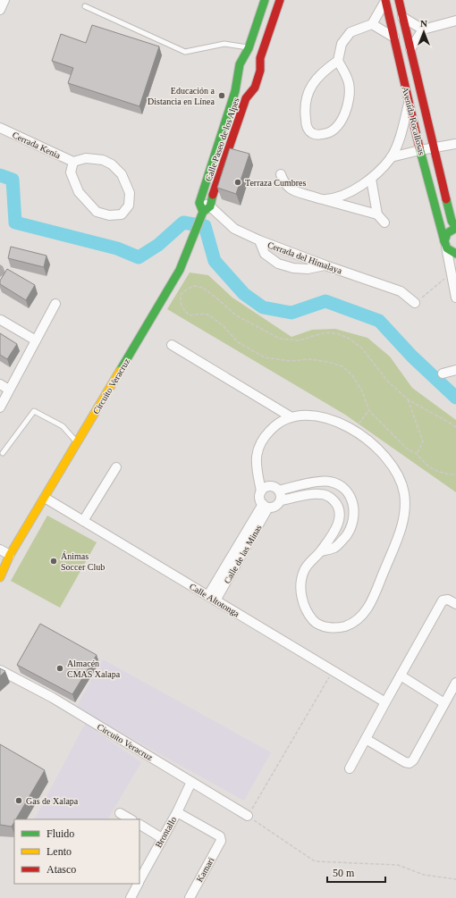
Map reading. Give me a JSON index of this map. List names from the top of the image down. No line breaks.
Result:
{"streets":{"street":["Avenida Rocallosas","Calle Paseo de los Alpes","Cerrada Kenia","Cerrada del Himalaya","Circuito Veracruz","Calle de las Minas","Calle Altotonga","Brontallo","Kamari"]},"crossings":[["Calle Paseo de los Alpes","Cerrada del Himalaya"],["Circuito Veracruz","Calle Altotonga"],["Circuito Veracruz","Brontallo"],["Calle de las Minas","Calle Altotonga"],["Brontallo","Kamari"]],"places":["Educación a Distancia en Línea","Terraza Cumbres","Ánimas Soccer Club","Almacén CMAS Xalapa","Gas de Xalapa"],"legend":["Fluido","Lento","Atasco"],"scale_bar":"50 m","north":"top"}
